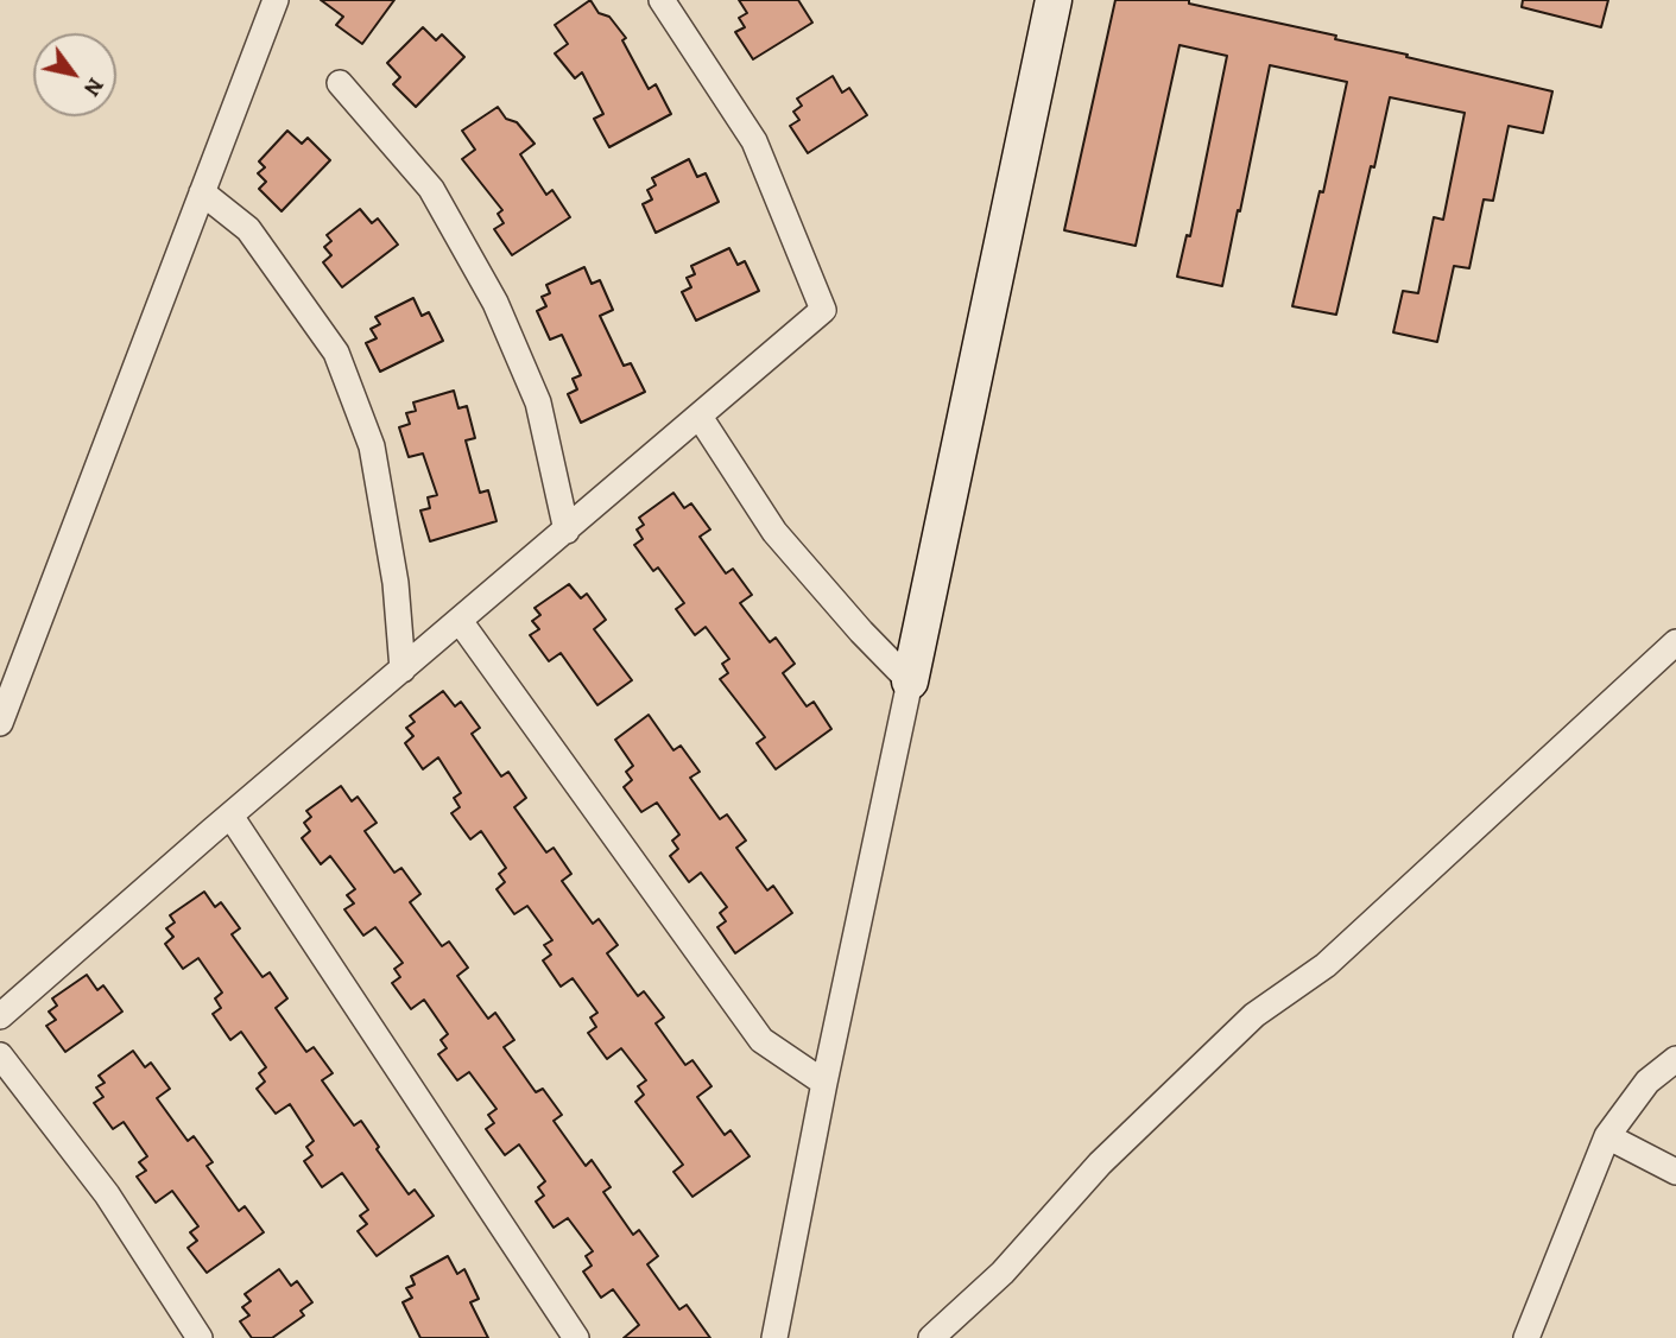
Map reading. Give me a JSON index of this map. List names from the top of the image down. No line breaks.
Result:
{"north":"bottom right"}
